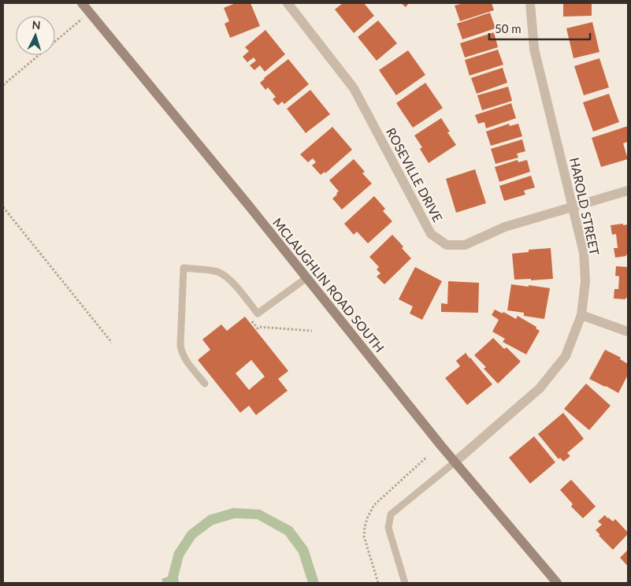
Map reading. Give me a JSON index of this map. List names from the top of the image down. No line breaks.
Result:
{"streets":{"main road":["MCLAUGHLIN ROAD SOUTH"],"street":["ROSEVILLE DRIVE","HAROLD STREET"]},"crossings":[["ROSEVILLE DRIVE","HAROLD STREET"],["HAROLD STREET","MCLAUGHLIN ROAD SOUTH"]],"scale_bar":"50 m","north":"top"}
